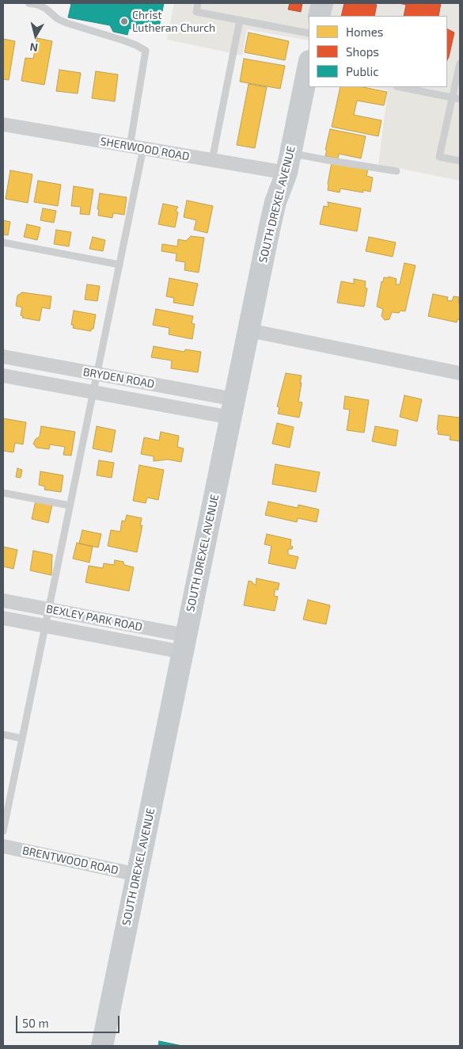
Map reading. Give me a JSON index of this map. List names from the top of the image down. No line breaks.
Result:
{"streets":{"main road":["SOUTH DREXEL AVENUE"],"street":["SHERWOOD ROAD","BRYDEN ROAD","BEXLEY PARK ROAD","BRENTWOOD ROAD"]},"crossings":[["SHERWOOD ROAD","SOUTH DREXEL AVENUE"],["SOUTH DREXEL AVENUE","BRYDEN ROAD"],["SOUTH DREXEL AVENUE","BEXLEY PARK ROAD"],["SOUTH DREXEL AVENUE","BRENTWOOD ROAD"]],"places":["Christ Lutheran Church"],"legend":["Homes","Shops","Public"],"scale_bar":"50 m","north":"bottom"}
